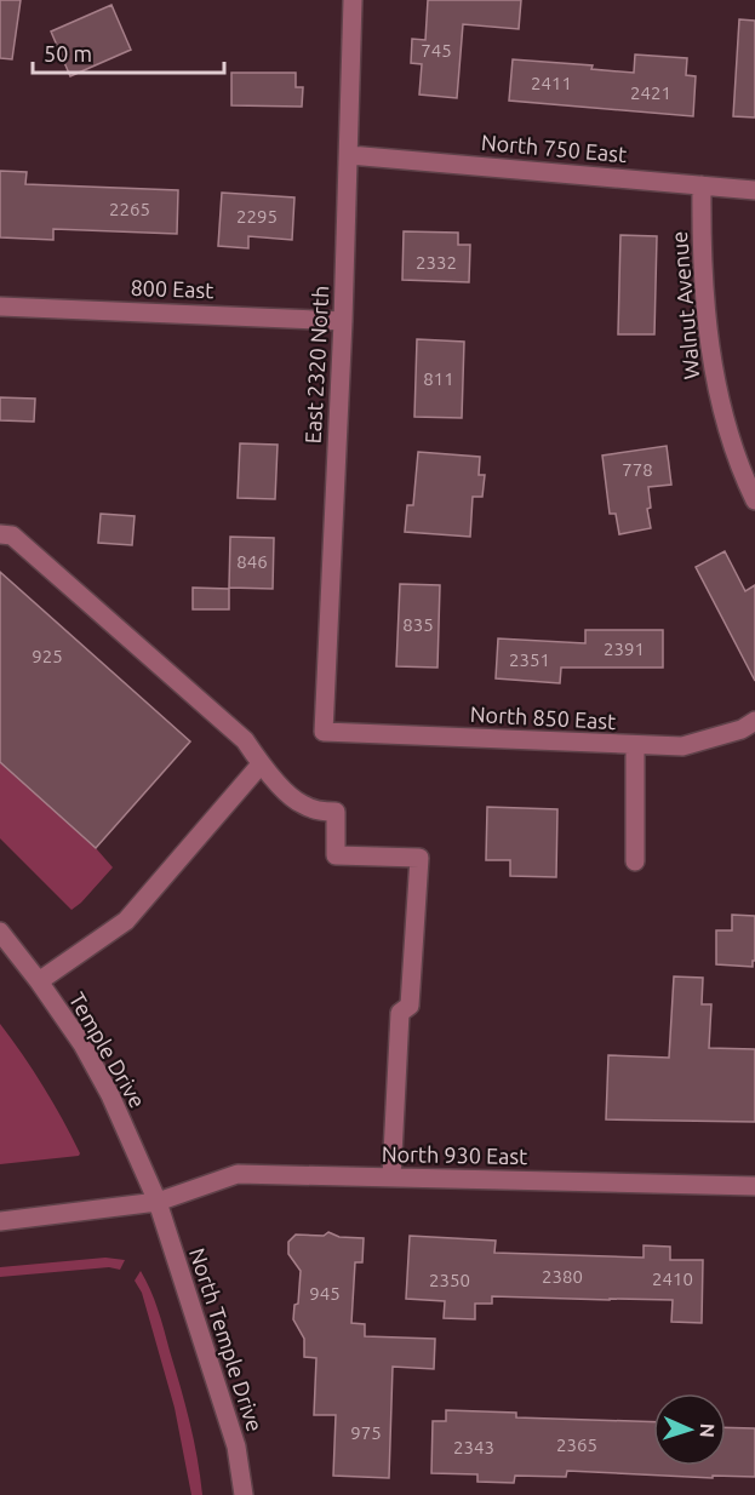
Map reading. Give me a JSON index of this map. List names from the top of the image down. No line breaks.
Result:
{"streets":{"street":["North 750 East","800 East","Walnut Avenue","East 2320 North","North 850 East","Temple Drive","North 930 East","North Temple Drive"]},"crossings":[["North 750 East","Walnut Avenue"],["North 750 East","East 2320 North"],["800 East","East 2320 North"],["East 2320 North","North 850 East"],["Temple Drive","North 930 East"],["Temple Drive","North Temple Drive"],["North 930 East","North Temple Drive"]],"house_numbers":["745","2411","2421","2265","2295","2332","811","778","846","835","2391","925","2351","2380","2410","2350","945","975","2365","2343"],"scale_bar":"50 m","north":"right"}
